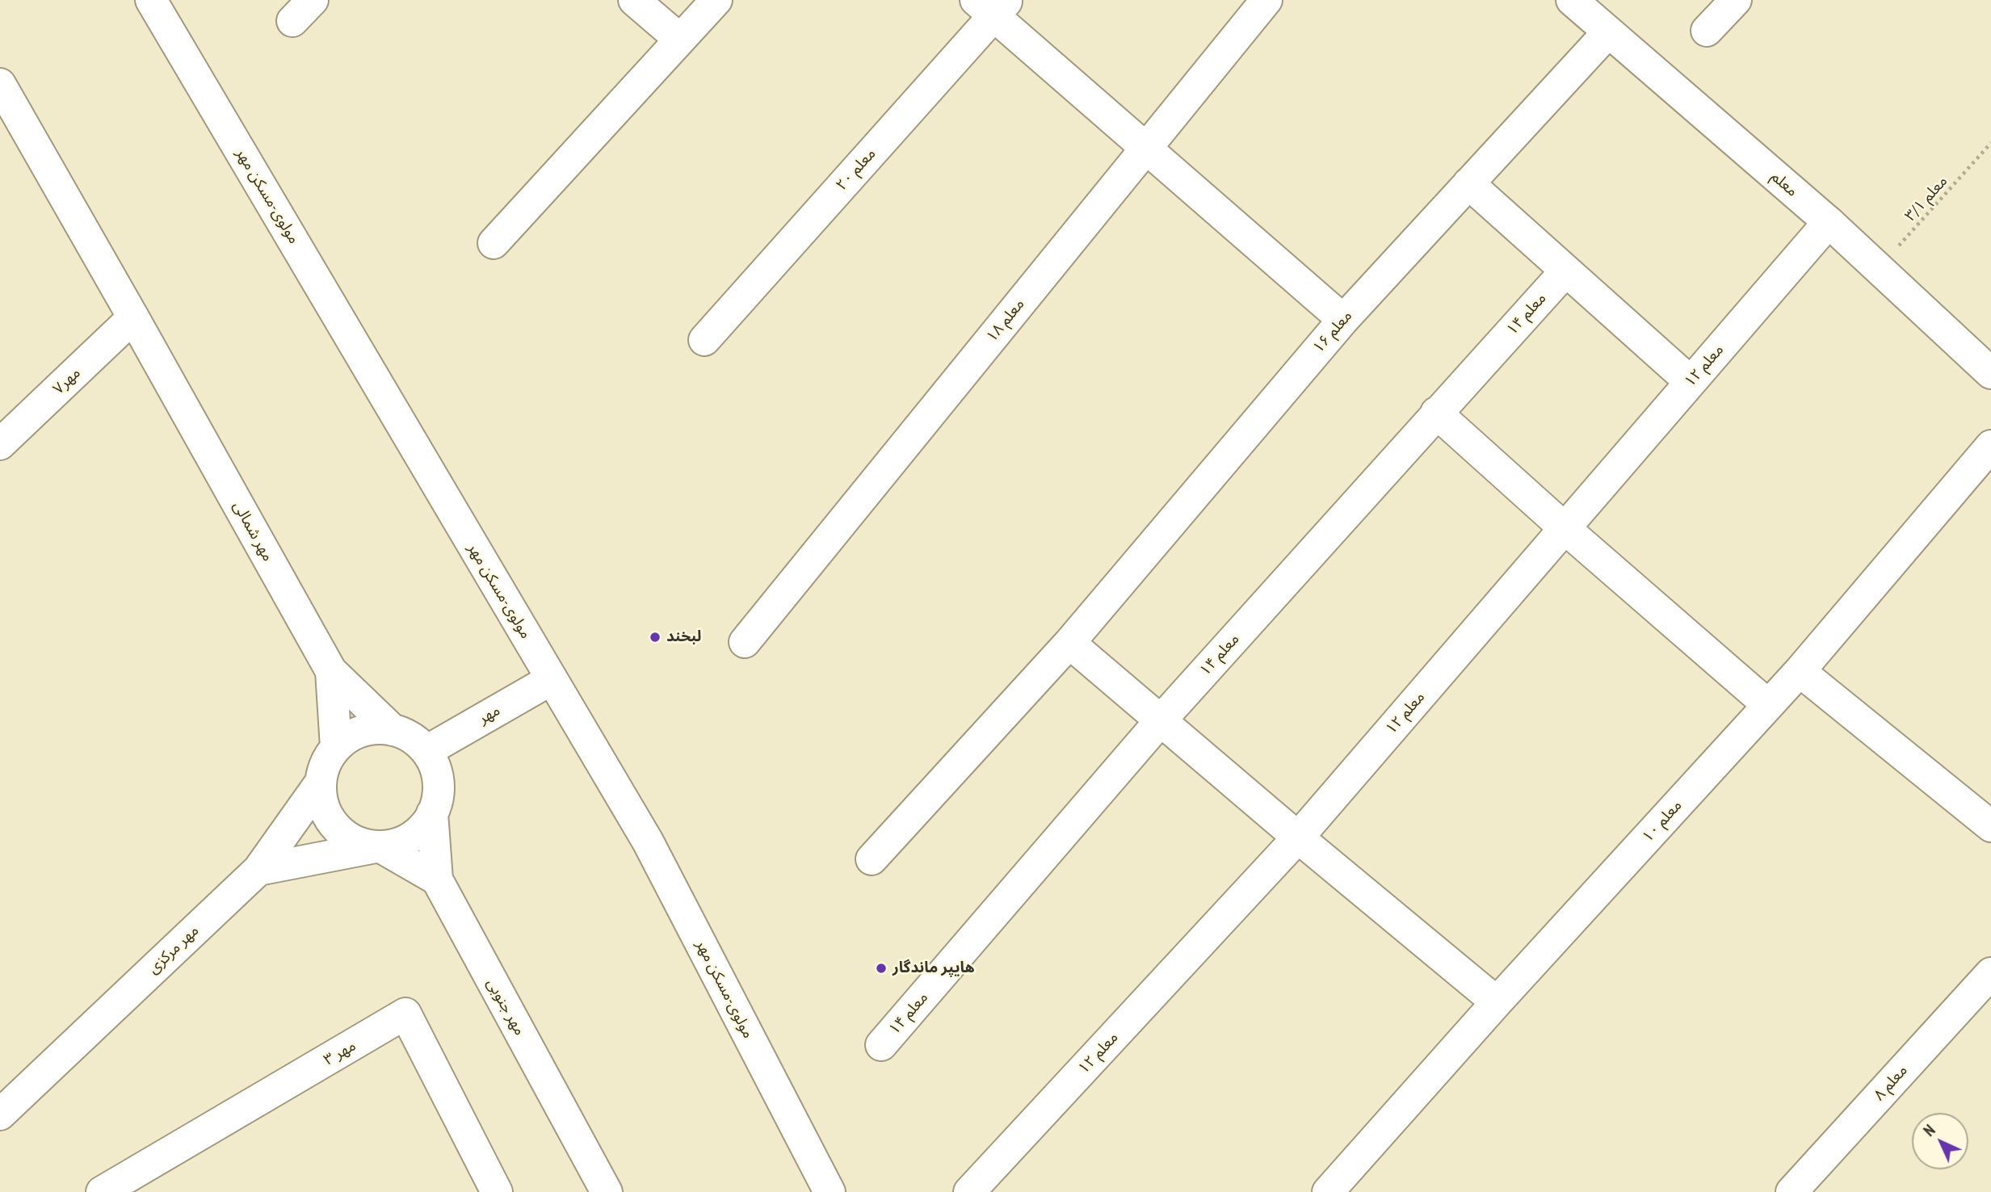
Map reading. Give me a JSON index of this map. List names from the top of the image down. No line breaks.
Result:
{"streets":{"street":["معلم ۲۰","معلم","مولوی-مسکن مهر","معلم ۱۴","معلم ۱۸","معلم ۱۶","معلم ۱۲","مهر۷","مهر شمالی","مهر","معلم ۱۰","مهر مرکزی","مهر جنوبی","مهر ۳","معلم ۸"],"path":["معلم ۳/۱"]},"crossings":[["معلم","معلم ۳/۱"],["معلم","معلم ۱۶"],["معلم","معلم ۱۲"],["مولوی-مسکن مهر","مهر"],["مهر۷","مهر شمالی"],["مهر شمالی","مهر"],["مهر شمالی","مهر مرکزی"],["مهر شمالی","مهر جنوبی"],["مهر","مهر مرکزی"],["مهر","مهر جنوبی"],["مهر مرکزی","مهر جنوبی"]],"places":["لبخند","هایپر ماندگار"],"north":"top left"}
